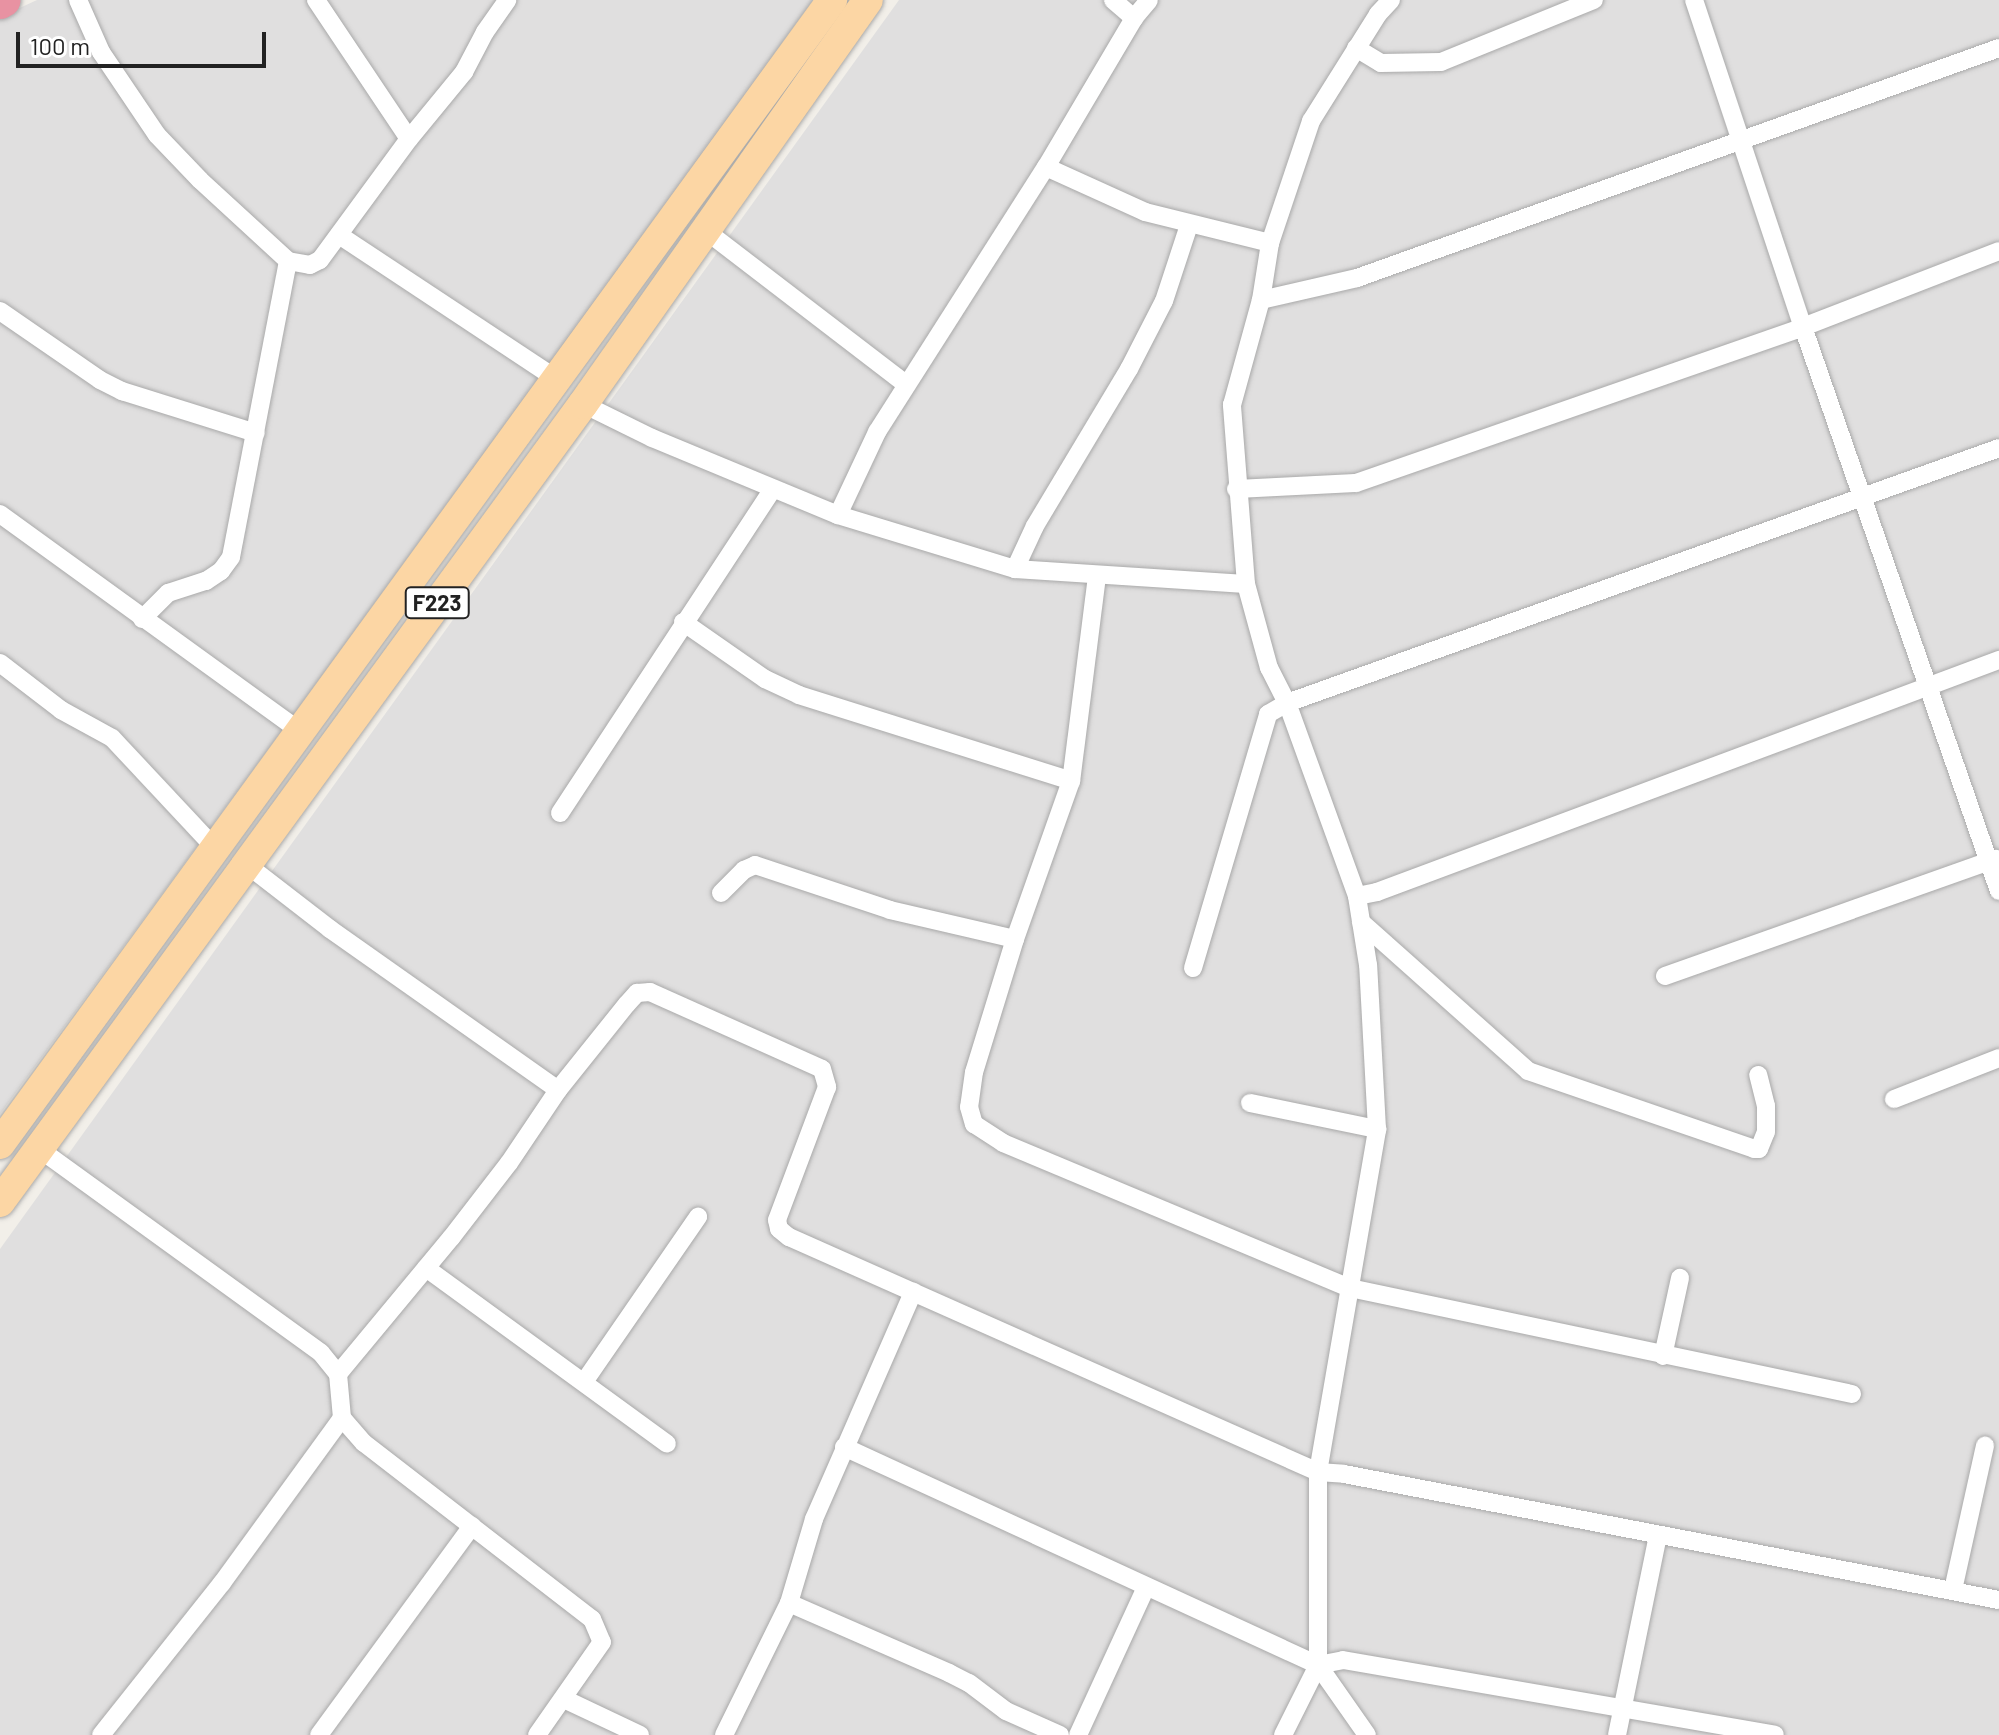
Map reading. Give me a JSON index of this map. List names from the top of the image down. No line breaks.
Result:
{"streets":{"main road":["F223"]},"scale_bar":"100 m"}
